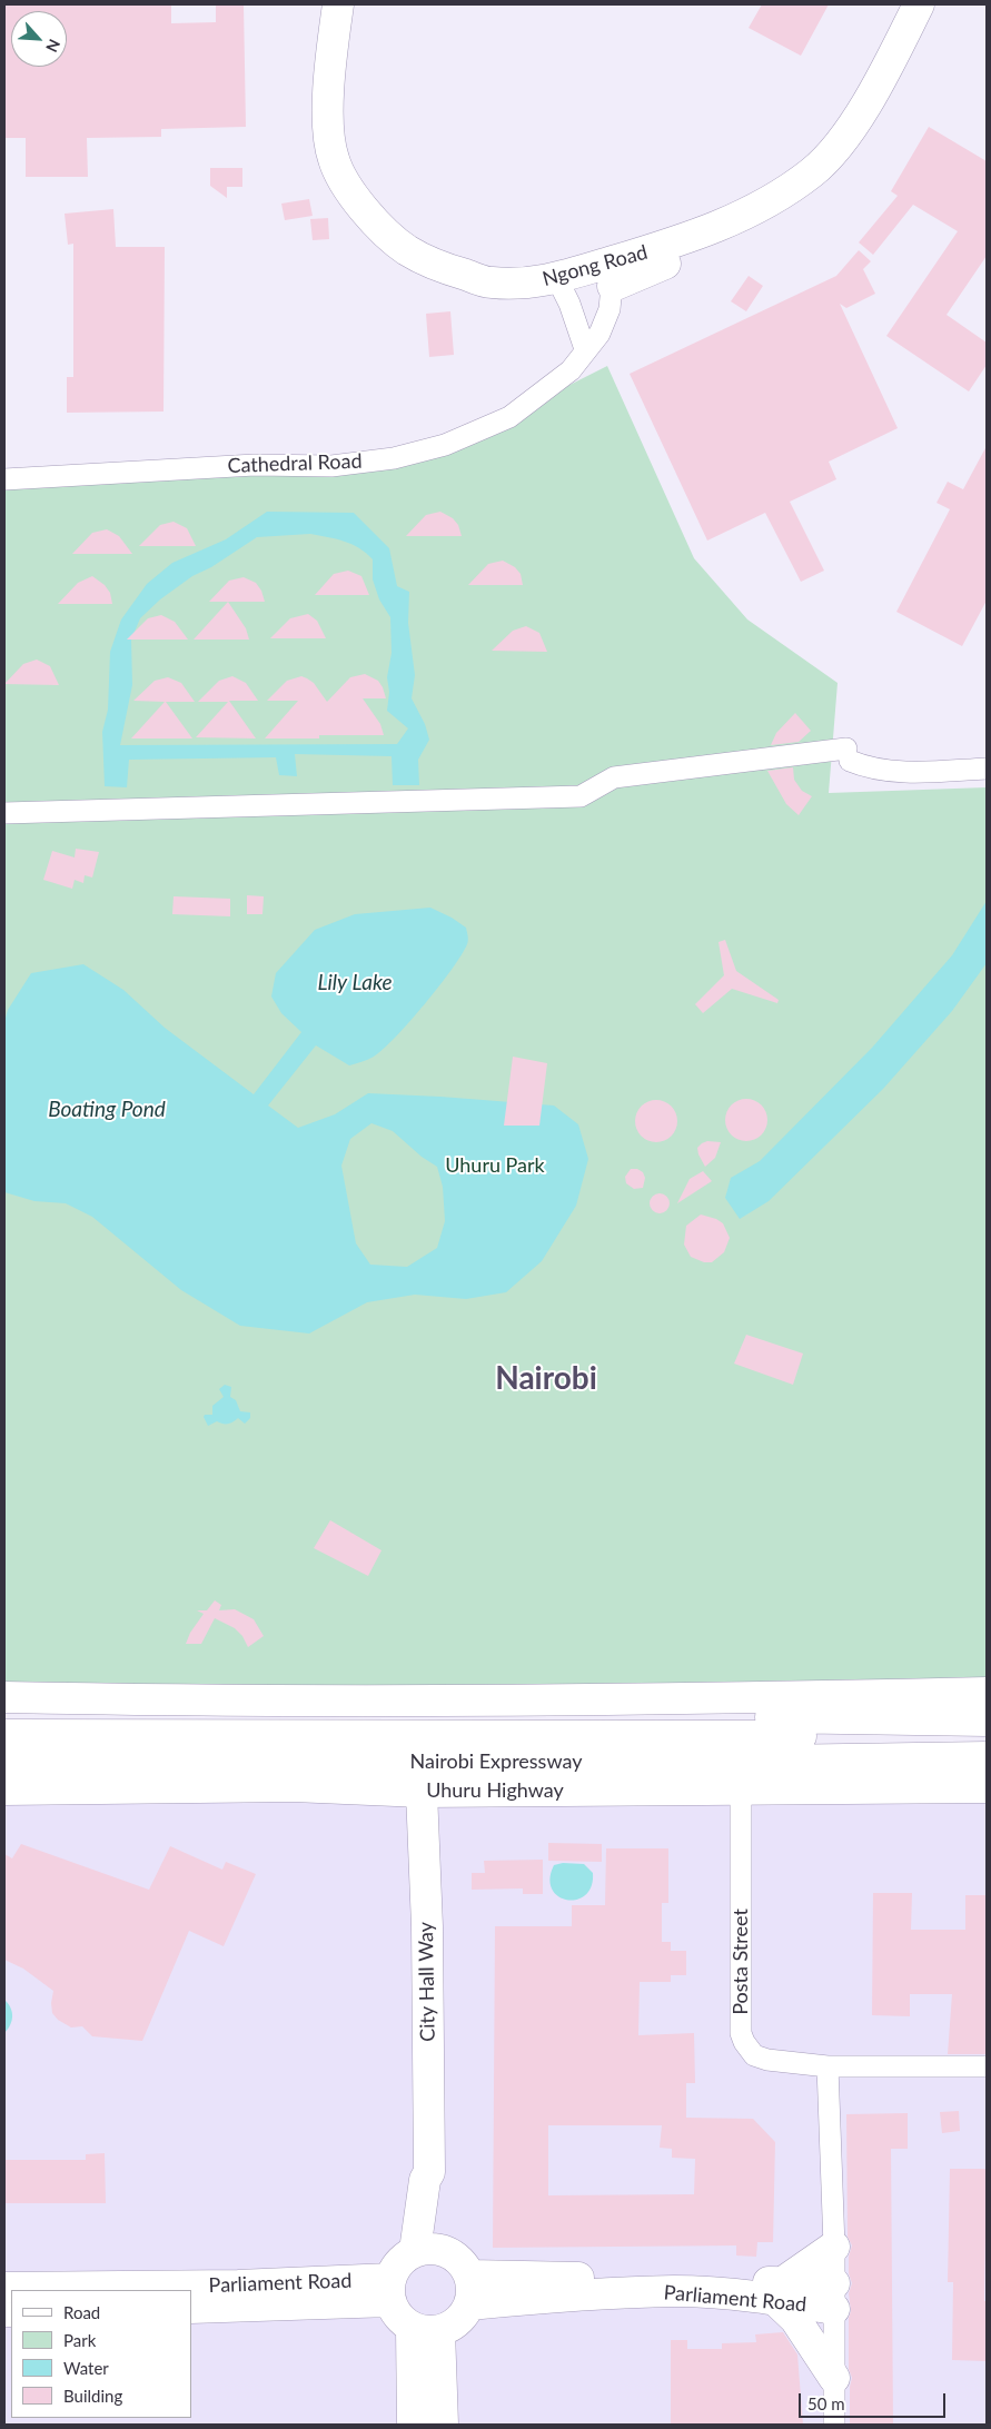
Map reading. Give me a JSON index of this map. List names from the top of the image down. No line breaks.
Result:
{"streets":{"main road":["Ngong Road","Nairobi Expressway","Uhuru Highway","City Hall Way","Parliament Road"],"street":["Cathedral Road","Posta Street"]},"crossings":[["Ngong Road","Cathedral Road"],["Uhuru Highway","Posta Street"],["Uhuru Highway","City Hall Way"],["City Hall Way","Parliament Road"]],"districts":["Nairobi"],"water":["Lily Lake","Boating Pond"],"parks":["Uhuru Park"],"legend":["Road","Park","Water","Building"],"scale_bar":"50 m","north":"bottom right"}
